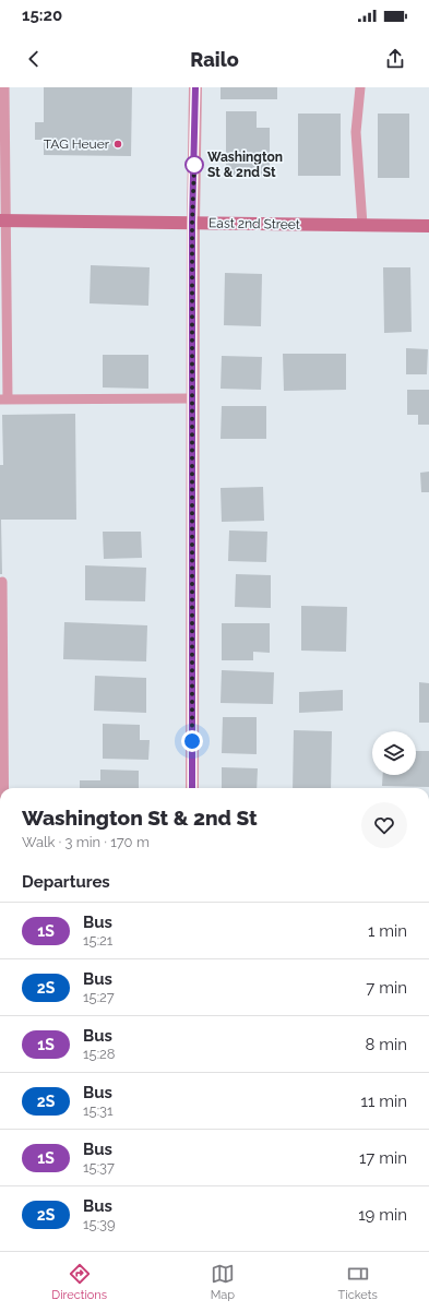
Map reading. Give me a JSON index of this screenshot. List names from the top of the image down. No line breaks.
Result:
{"streets":{"street":["East 2nd Street"]},"places":["TAG Heuer","Washington St & 2nd St"],"lines":["bus line 1S"],"page":{"status":"15:20","header":"Railo","heading":[["Washington St & 2nd St","Walk · 3 min · 170 m"],"Departures"],"list":[{"mark":"1S","name":"Bus","note":"15:21","value":"1 min"},{"mark":"2S","name":"Bus","note":"15:27","value":"7 min"},{"mark":"1S","name":"Bus","note":"15:28","value":"8 min"},{"mark":"2S","name":"Bus","note":"15:31","value":"11 min"},{"mark":"1S","name":"Bus","note":"15:37","value":"17 min"},{"mark":"2S","name":"Bus","note":"15:39","value":"19 min"}],"tabs":["Directions","Map","Tickets"]}}
